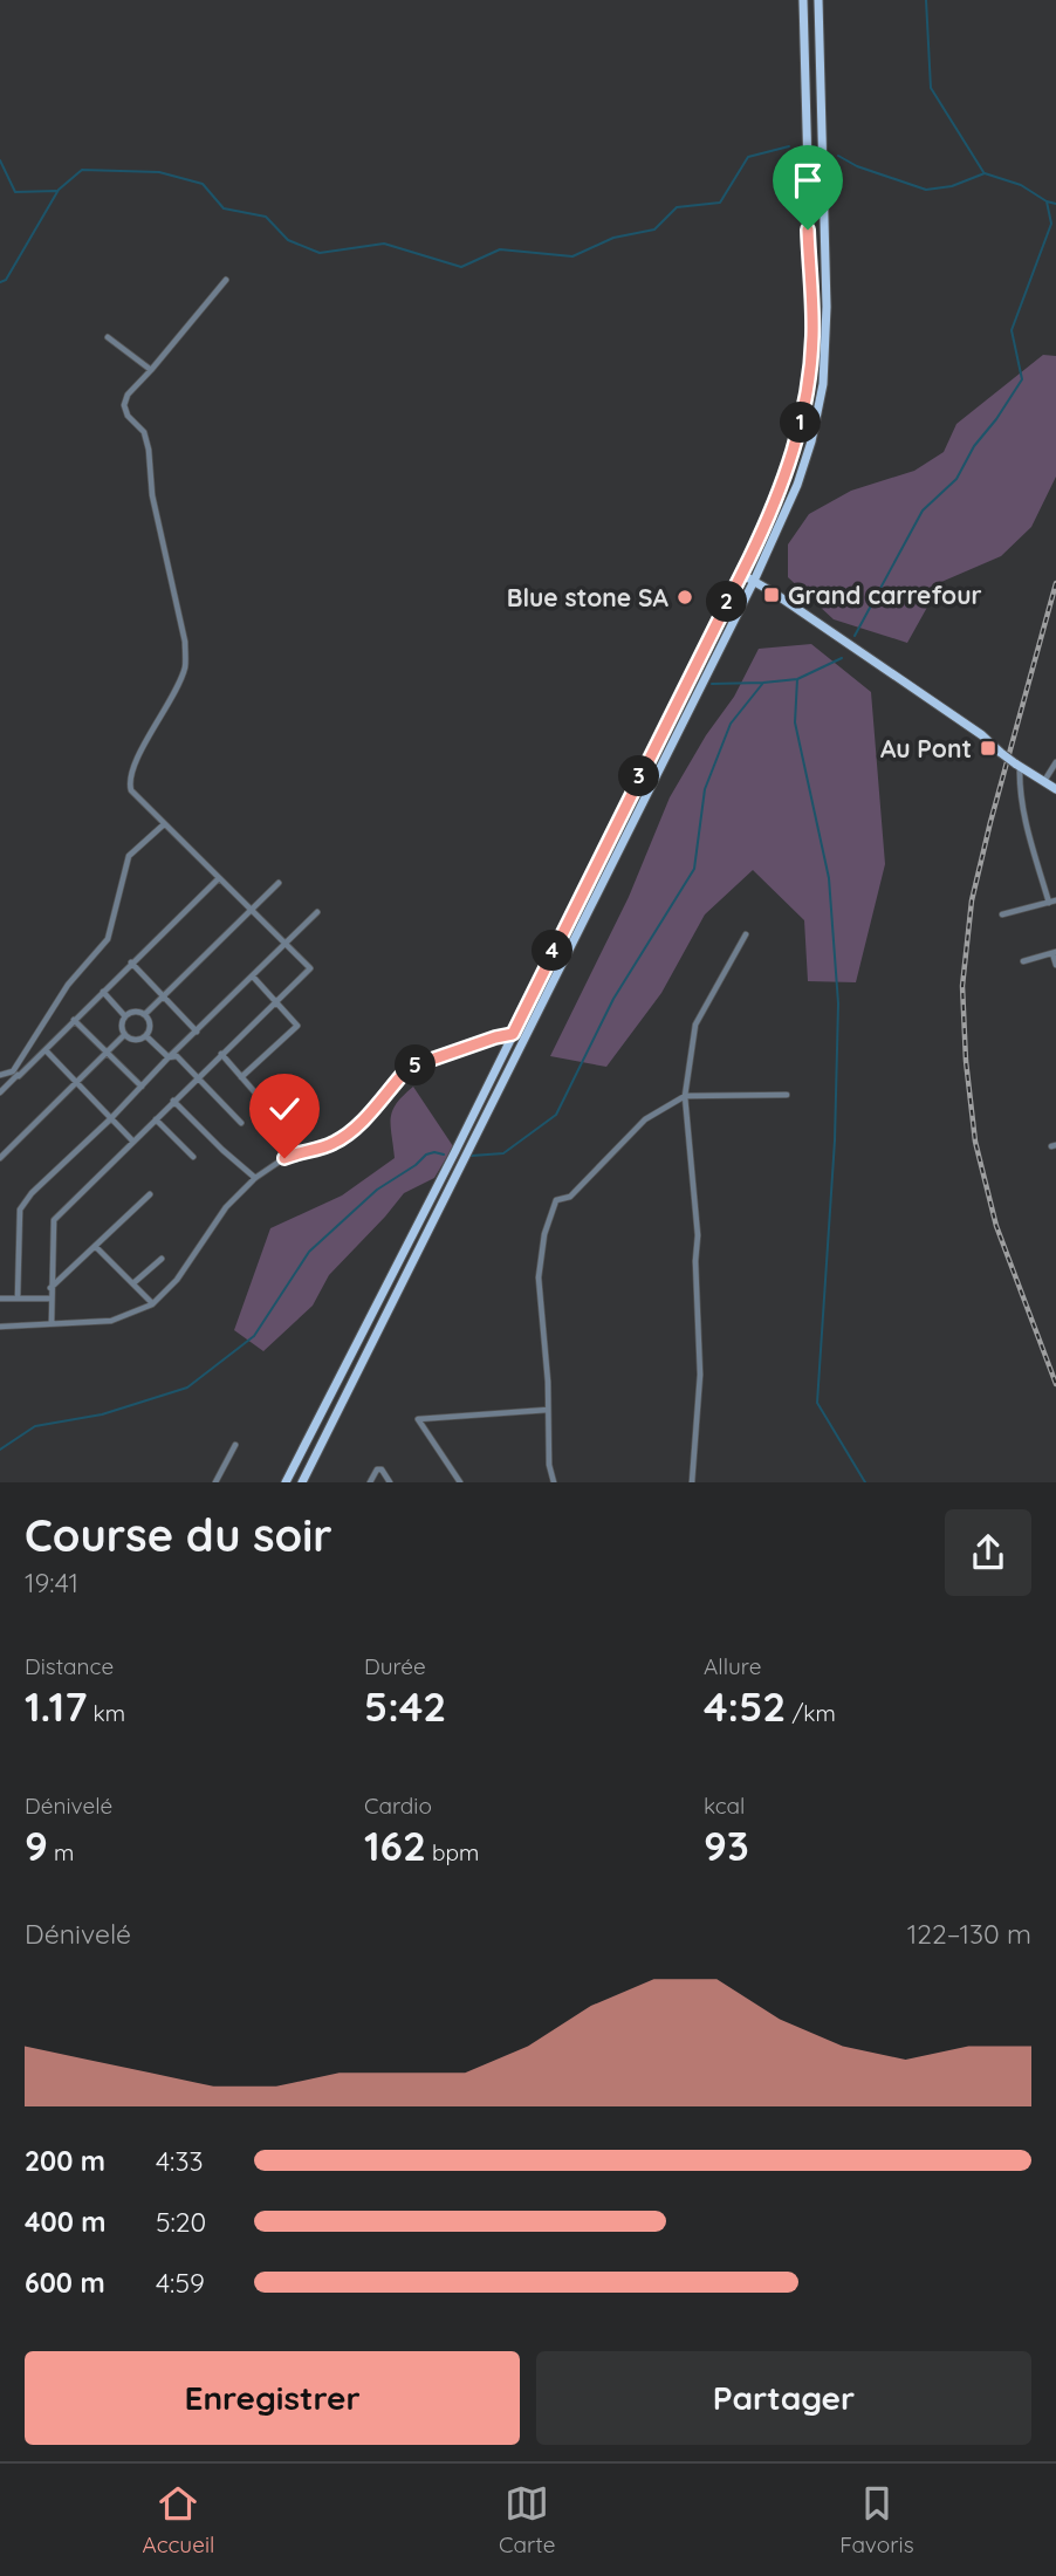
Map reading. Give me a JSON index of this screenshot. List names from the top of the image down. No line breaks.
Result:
{"places":{"transit":["Grand carrefour","Au Pont"],"other":["Blue stone SA"]},"page":{"pins":["1","2","3","4","5"],"heading":["Course du soir","19:41"],"stats":[["Distance","1.17 km"],["Durée","5:42"],["Allure","4:52 /km"],["Dénivelé","9 m"],["Cardio","162 bpm"],["kcal","93"]],"chart":["Dénivelé","122–130 m"],"list":[{"name":"200 m","note":"4:33"},{"name":"400 m","note":"5:20"},{"name":"600 m","note":"4:59"}],"buttons":["Enregistrer","Partager"],"tabs":["Accueil","Carte","Favoris"]}}
